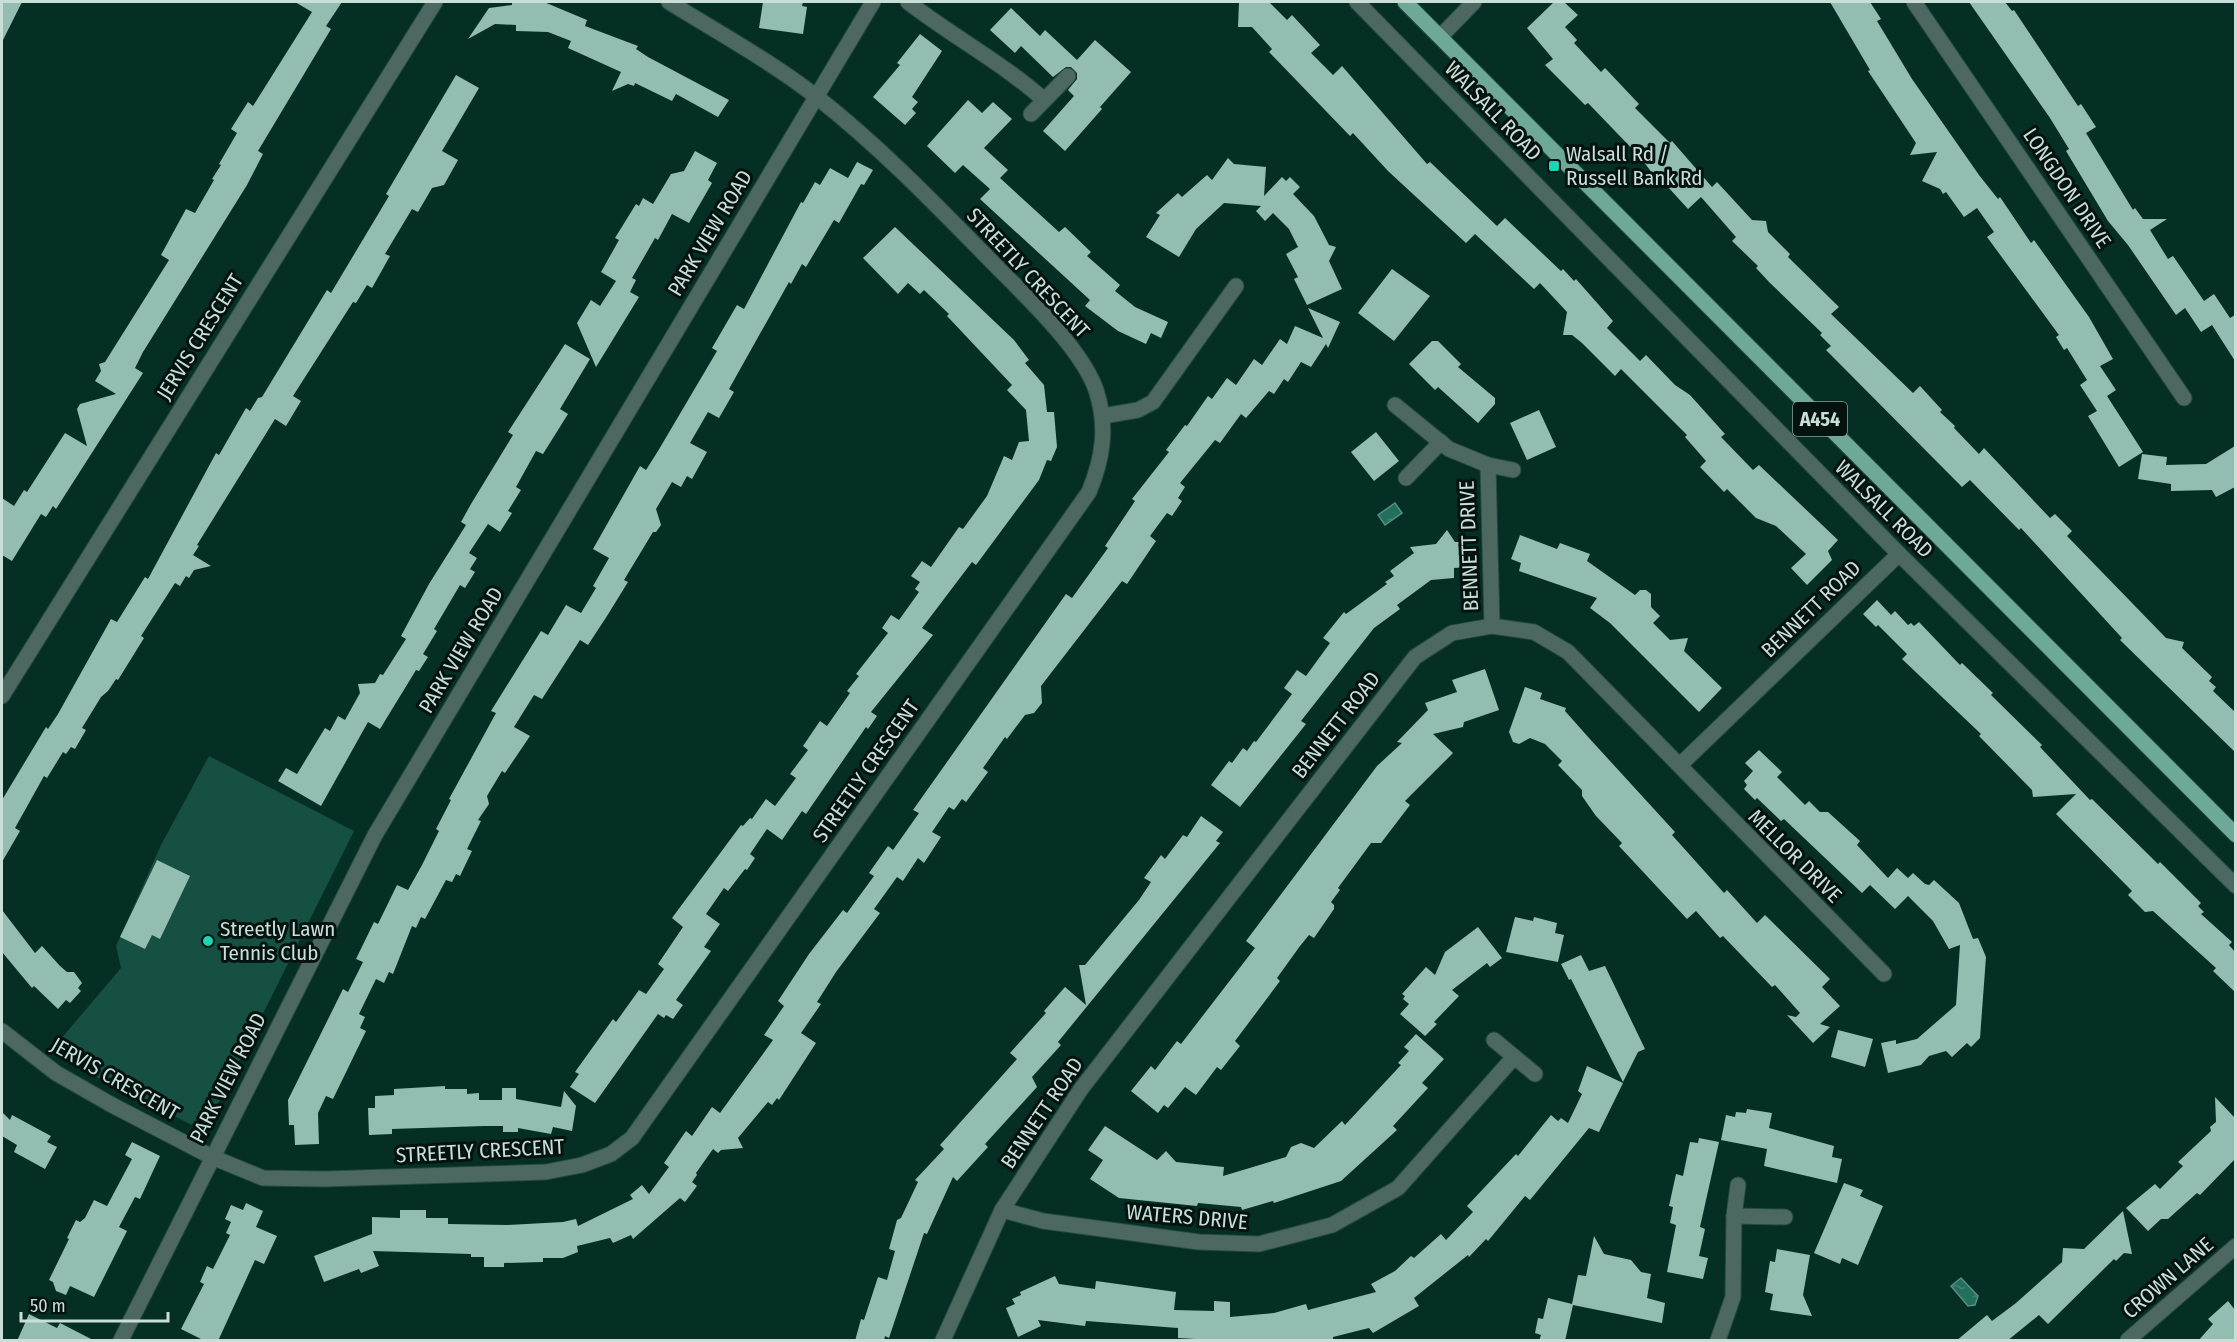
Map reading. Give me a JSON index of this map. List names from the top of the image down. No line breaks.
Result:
{"streets":{"main road":["WALSALL ROAD","A454"],"street":["LONGDON DRIVE","PARK VIEW ROAD","STREETLY CRESCENT","JERVIS CRESCENT","BENNETT DRIVE","BENNETT ROAD","MELLOR DRIVE","WATERS DRIVE","CROWN LANE"]},"crossings":[["WALSALL ROAD","BENNETT ROAD"],["PARK VIEW ROAD","STREETLY CRESCENT"],["PARK VIEW ROAD","JERVIS CRESCENT"],["STREETLY CRESCENT","JERVIS CRESCENT"],["BENNETT DRIVE","BENNETT ROAD"],["BENNETT ROAD","MELLOR DRIVE"],["BENNETT ROAD","WATERS DRIVE"]],"places":{"transit":["Walsall Rd / Russell Bank Rd"],"other":["Streetly Lawn Tennis Club"]},"scale_bar":"50 m"}
